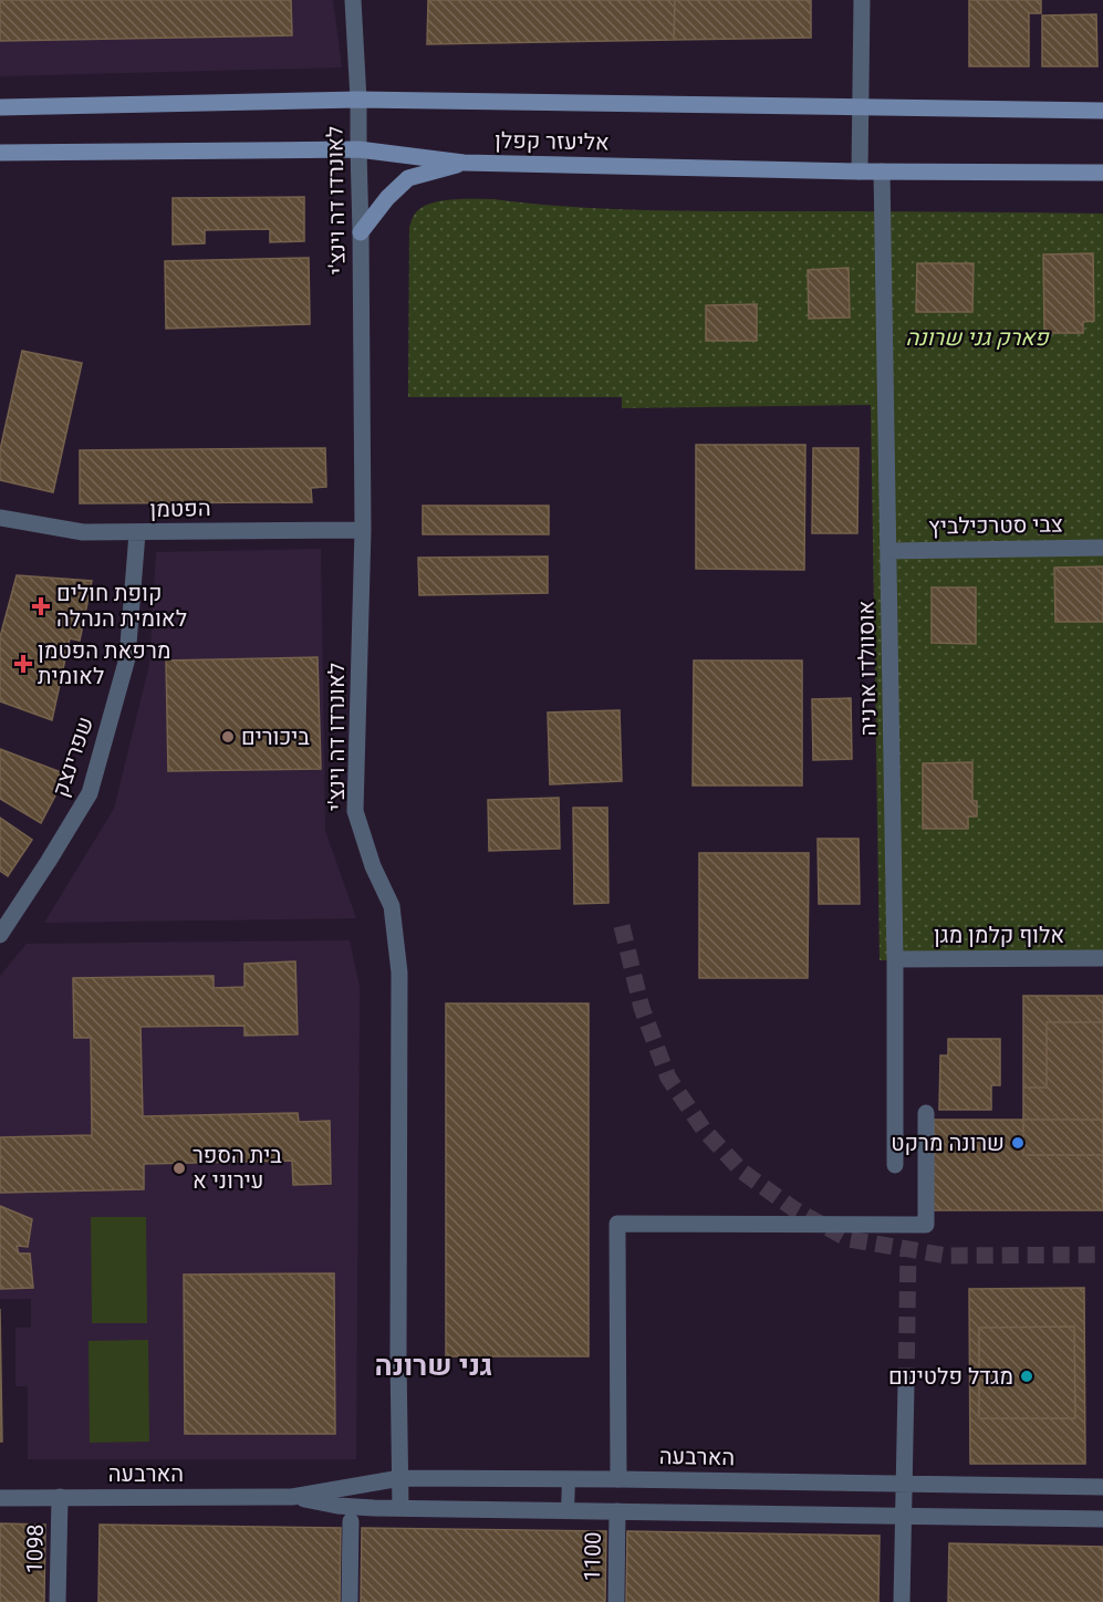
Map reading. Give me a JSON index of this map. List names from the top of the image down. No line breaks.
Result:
{"streets":{"main road":["אליעזר קפלן"],"street":["לאונרדו דה וינצ'י","הפטמן","צבי סטרכילביץ","אוסוולדו ארניה","שפרינצק","אלוף קלמן מגן","הארבעה","1098","1100"]},"crossings":[["אליעזר קפלן","לאונרדו דה וינצ'י"],["אליעזר קפלן","אוסוולדו ארניה"],["לאונרדו דה וינצ'י","הפטמן"],["לאונרדו דה וינצ'י","הארבעה"],["הפטמן","שפרינצק"],["צבי סטרכילביץ","אוסוולדו ארניה"],["אוסוולדו ארניה","אלוף קלמן מגן"],["הארבעה","1098"],["הארבעה","1100"]],"districts":["גני שרונה"],"parks":["פארק גני שרונה"],"places":{"health":["קופת חולים לאומית הנהלה","מרפאת הפטמן לאומית"],"other":["ביכורים","שרונה מרקט","בית הספר עירוני א","מגדל פלטינום"]}}
